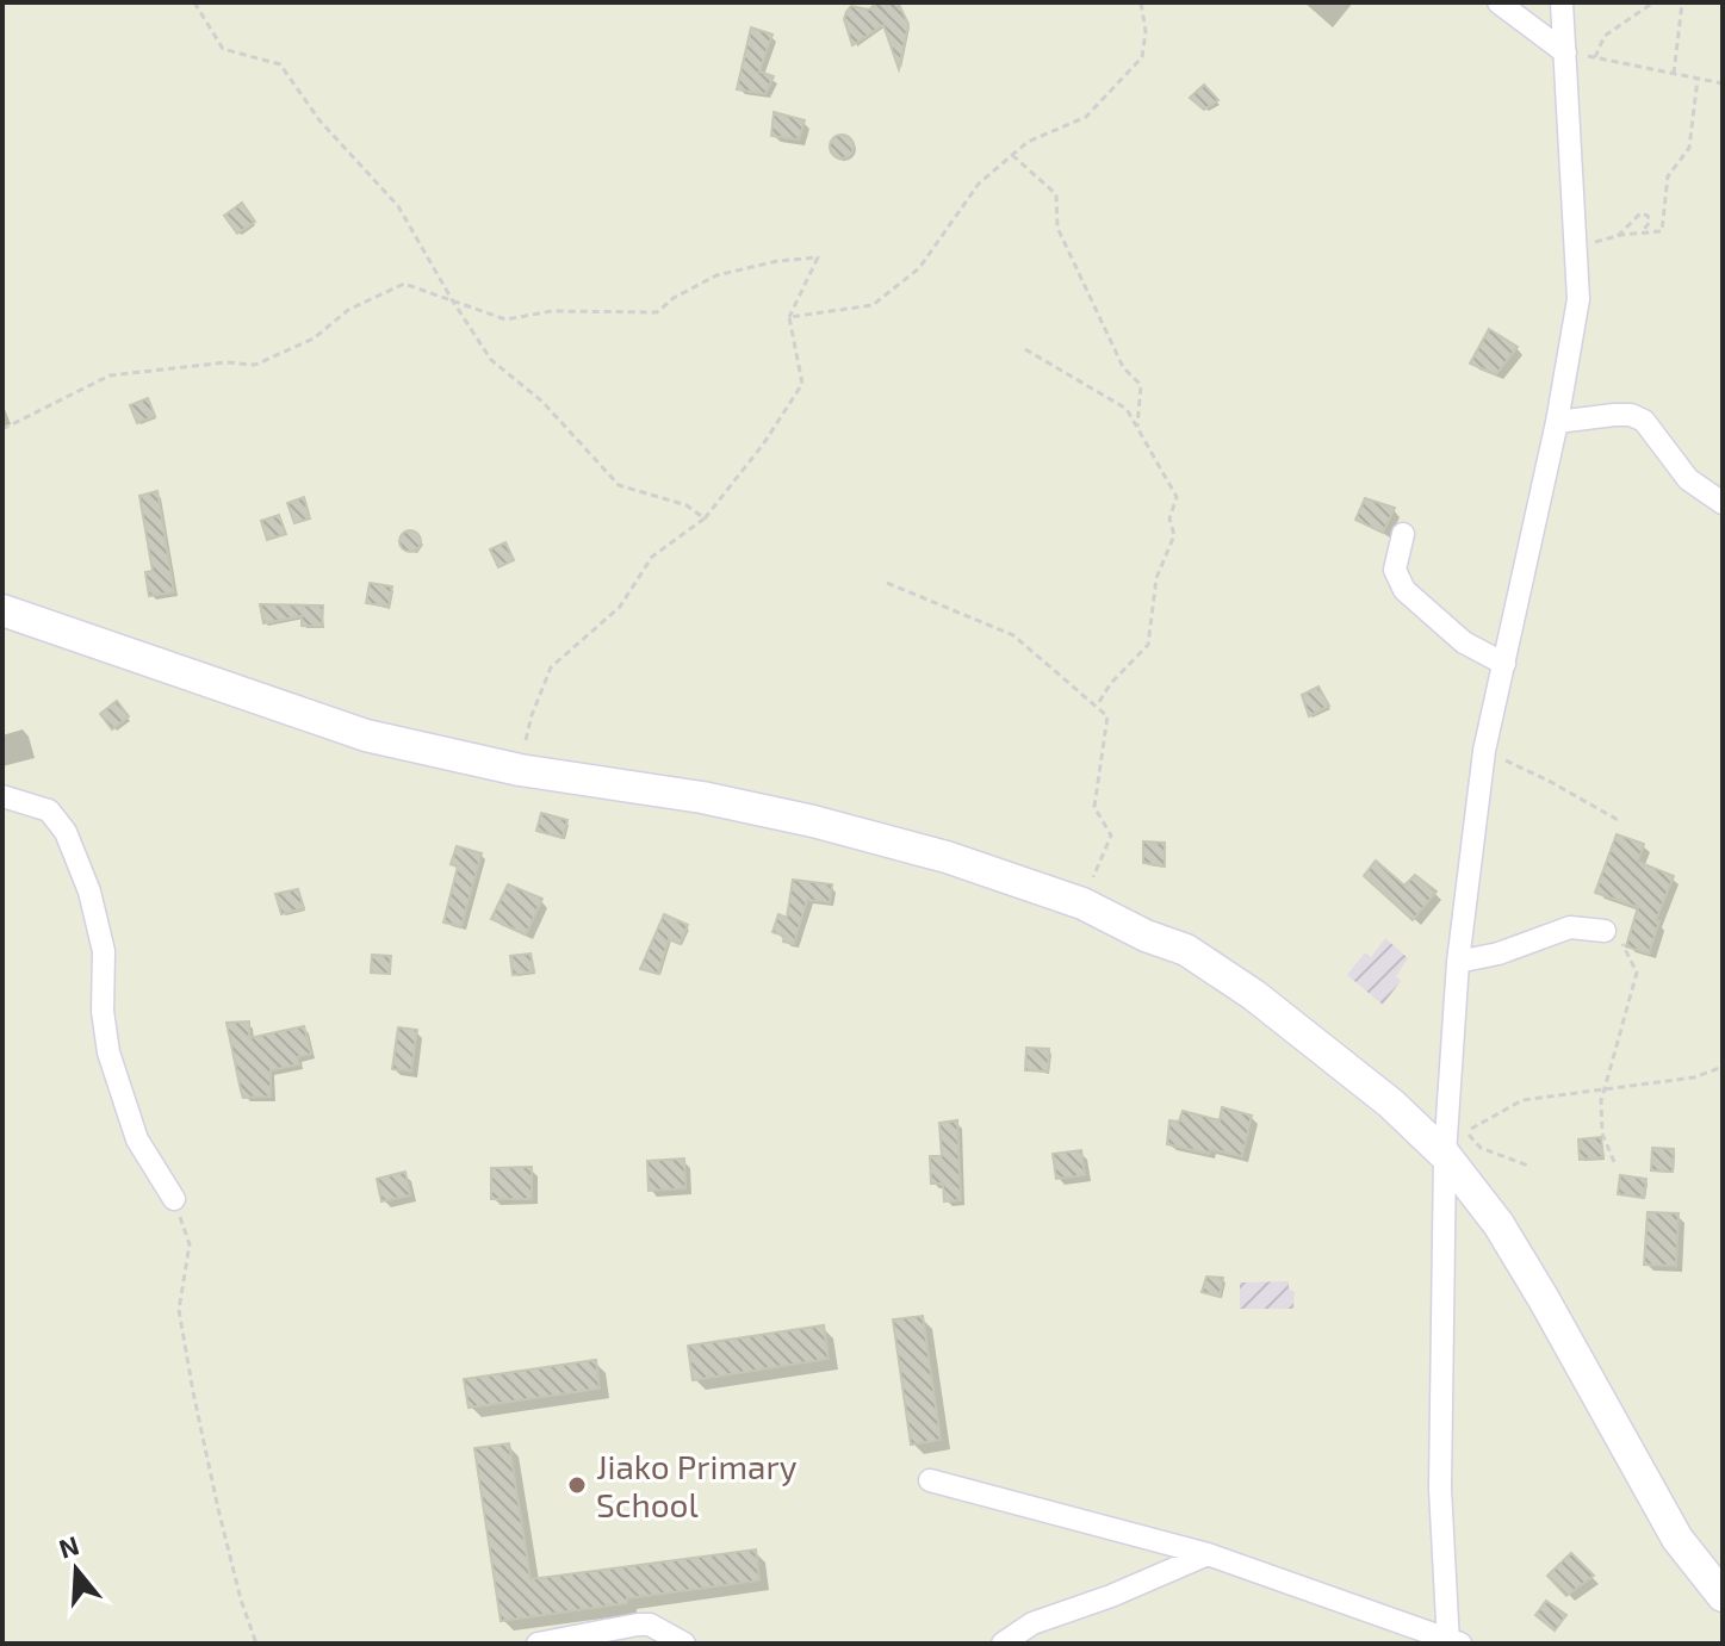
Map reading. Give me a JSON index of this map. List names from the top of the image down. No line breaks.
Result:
{"places":["Jiako Primary School"],"north":"top"}
